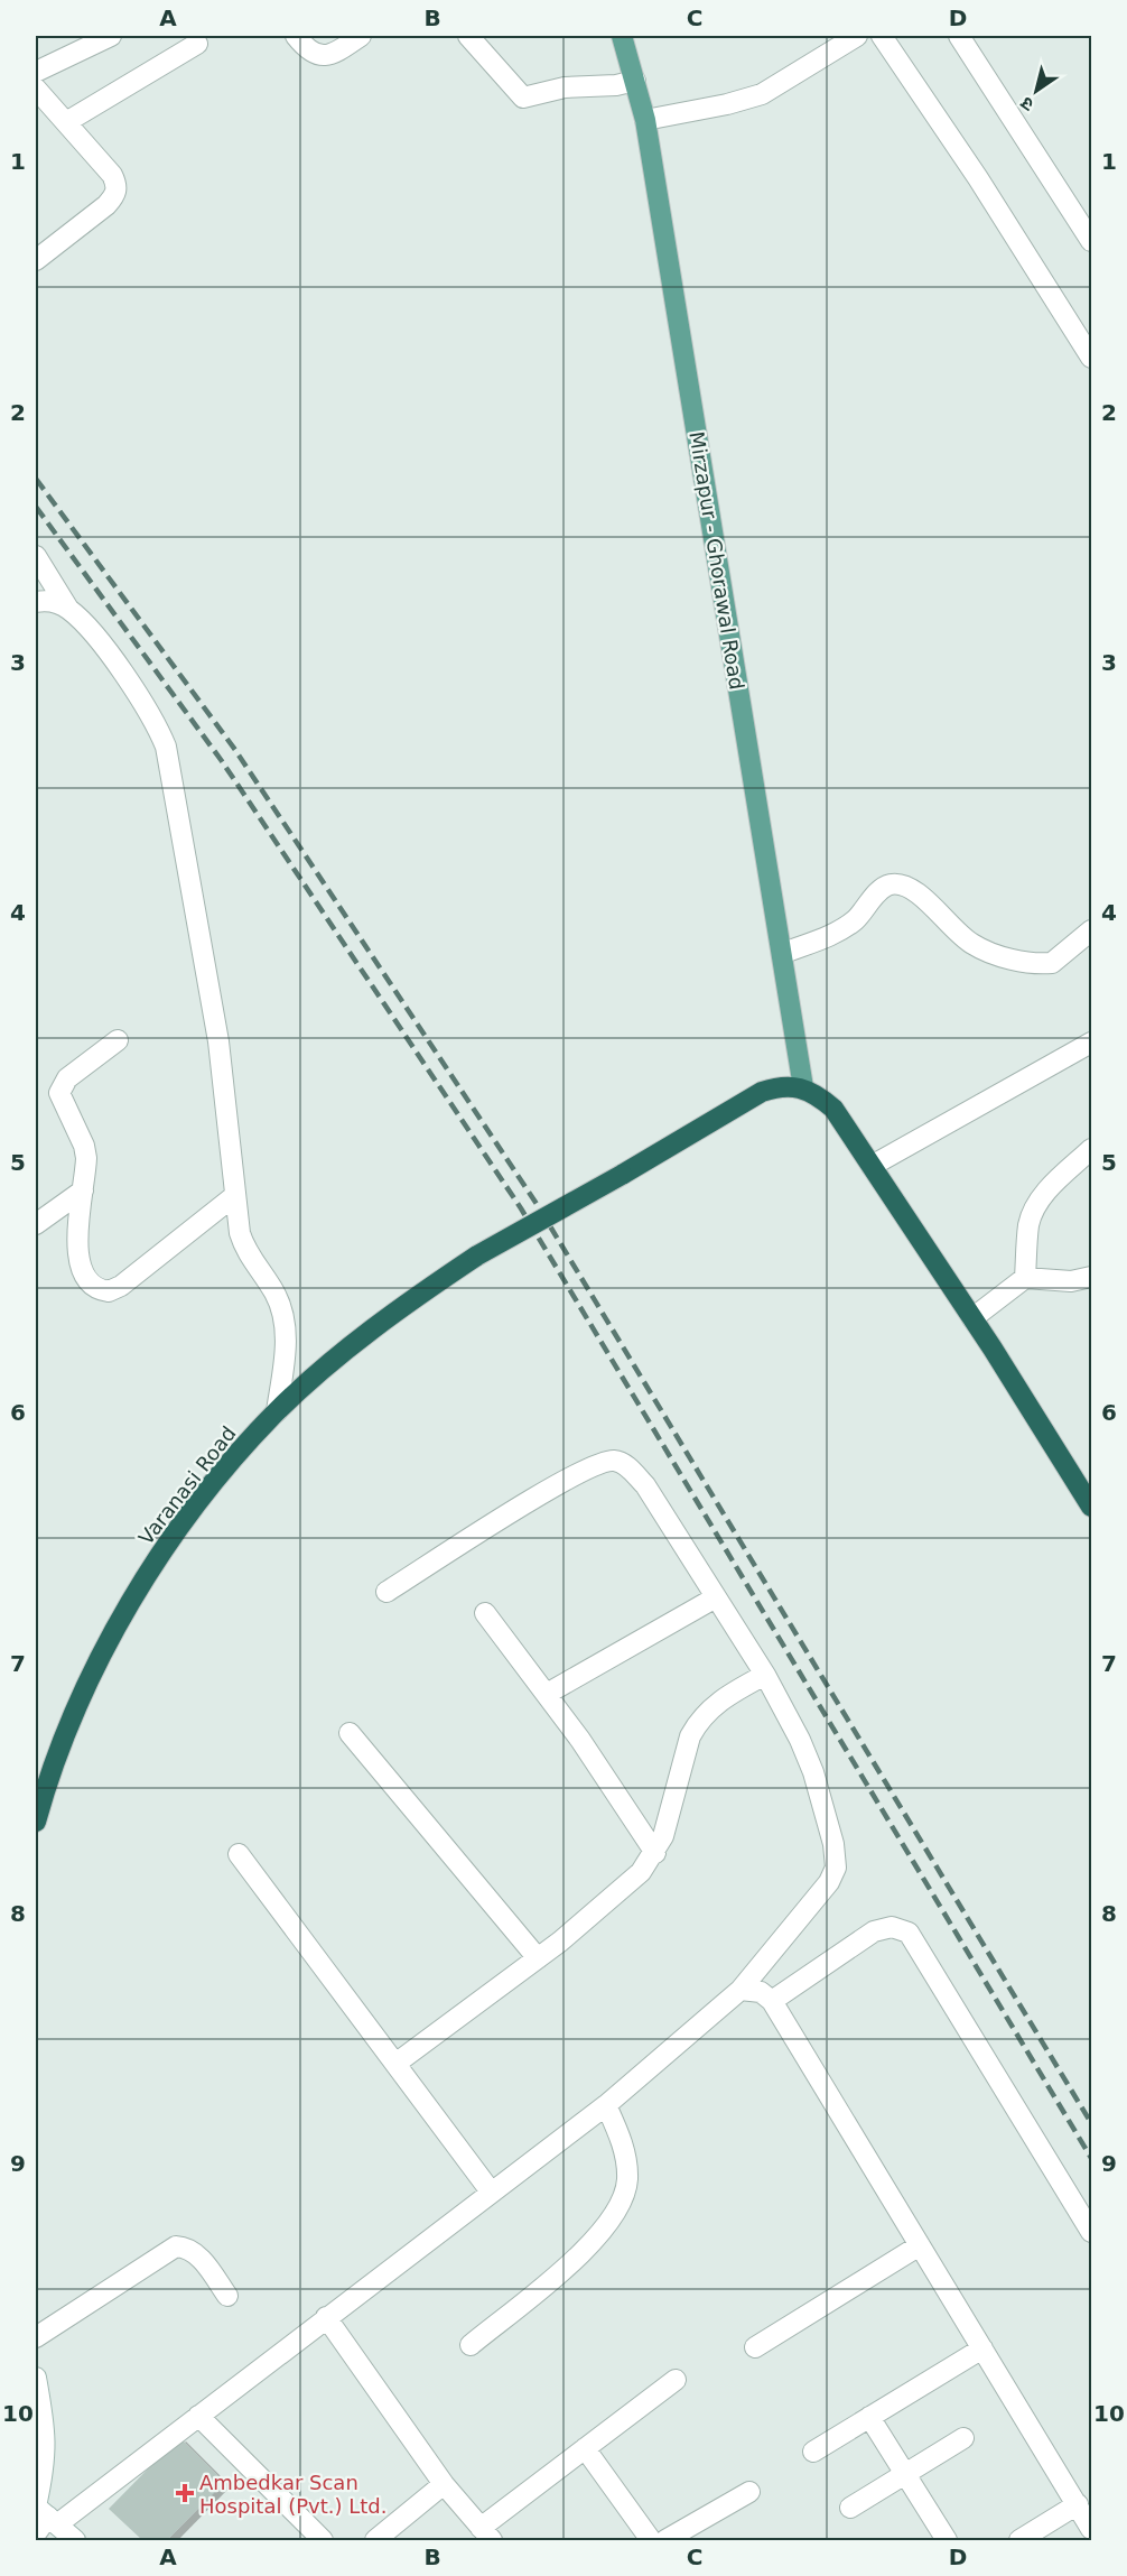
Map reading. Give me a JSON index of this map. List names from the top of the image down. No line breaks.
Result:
{"streets":{"highway":["Varanasi Road"],"main road":["Mirzapur - Ghorawal Road"]},"crossings":[["Mirzapur - Ghorawal Road","Varanasi Road"]],"places":{"health":["Ambedkar Scan Hospital (Pvt.) Ltd."]},"north":"bottom left","grid":{"columns":["A","B","C","D"],"rows":["1","2","3","4","5","6","7","8","9","10"]}}
